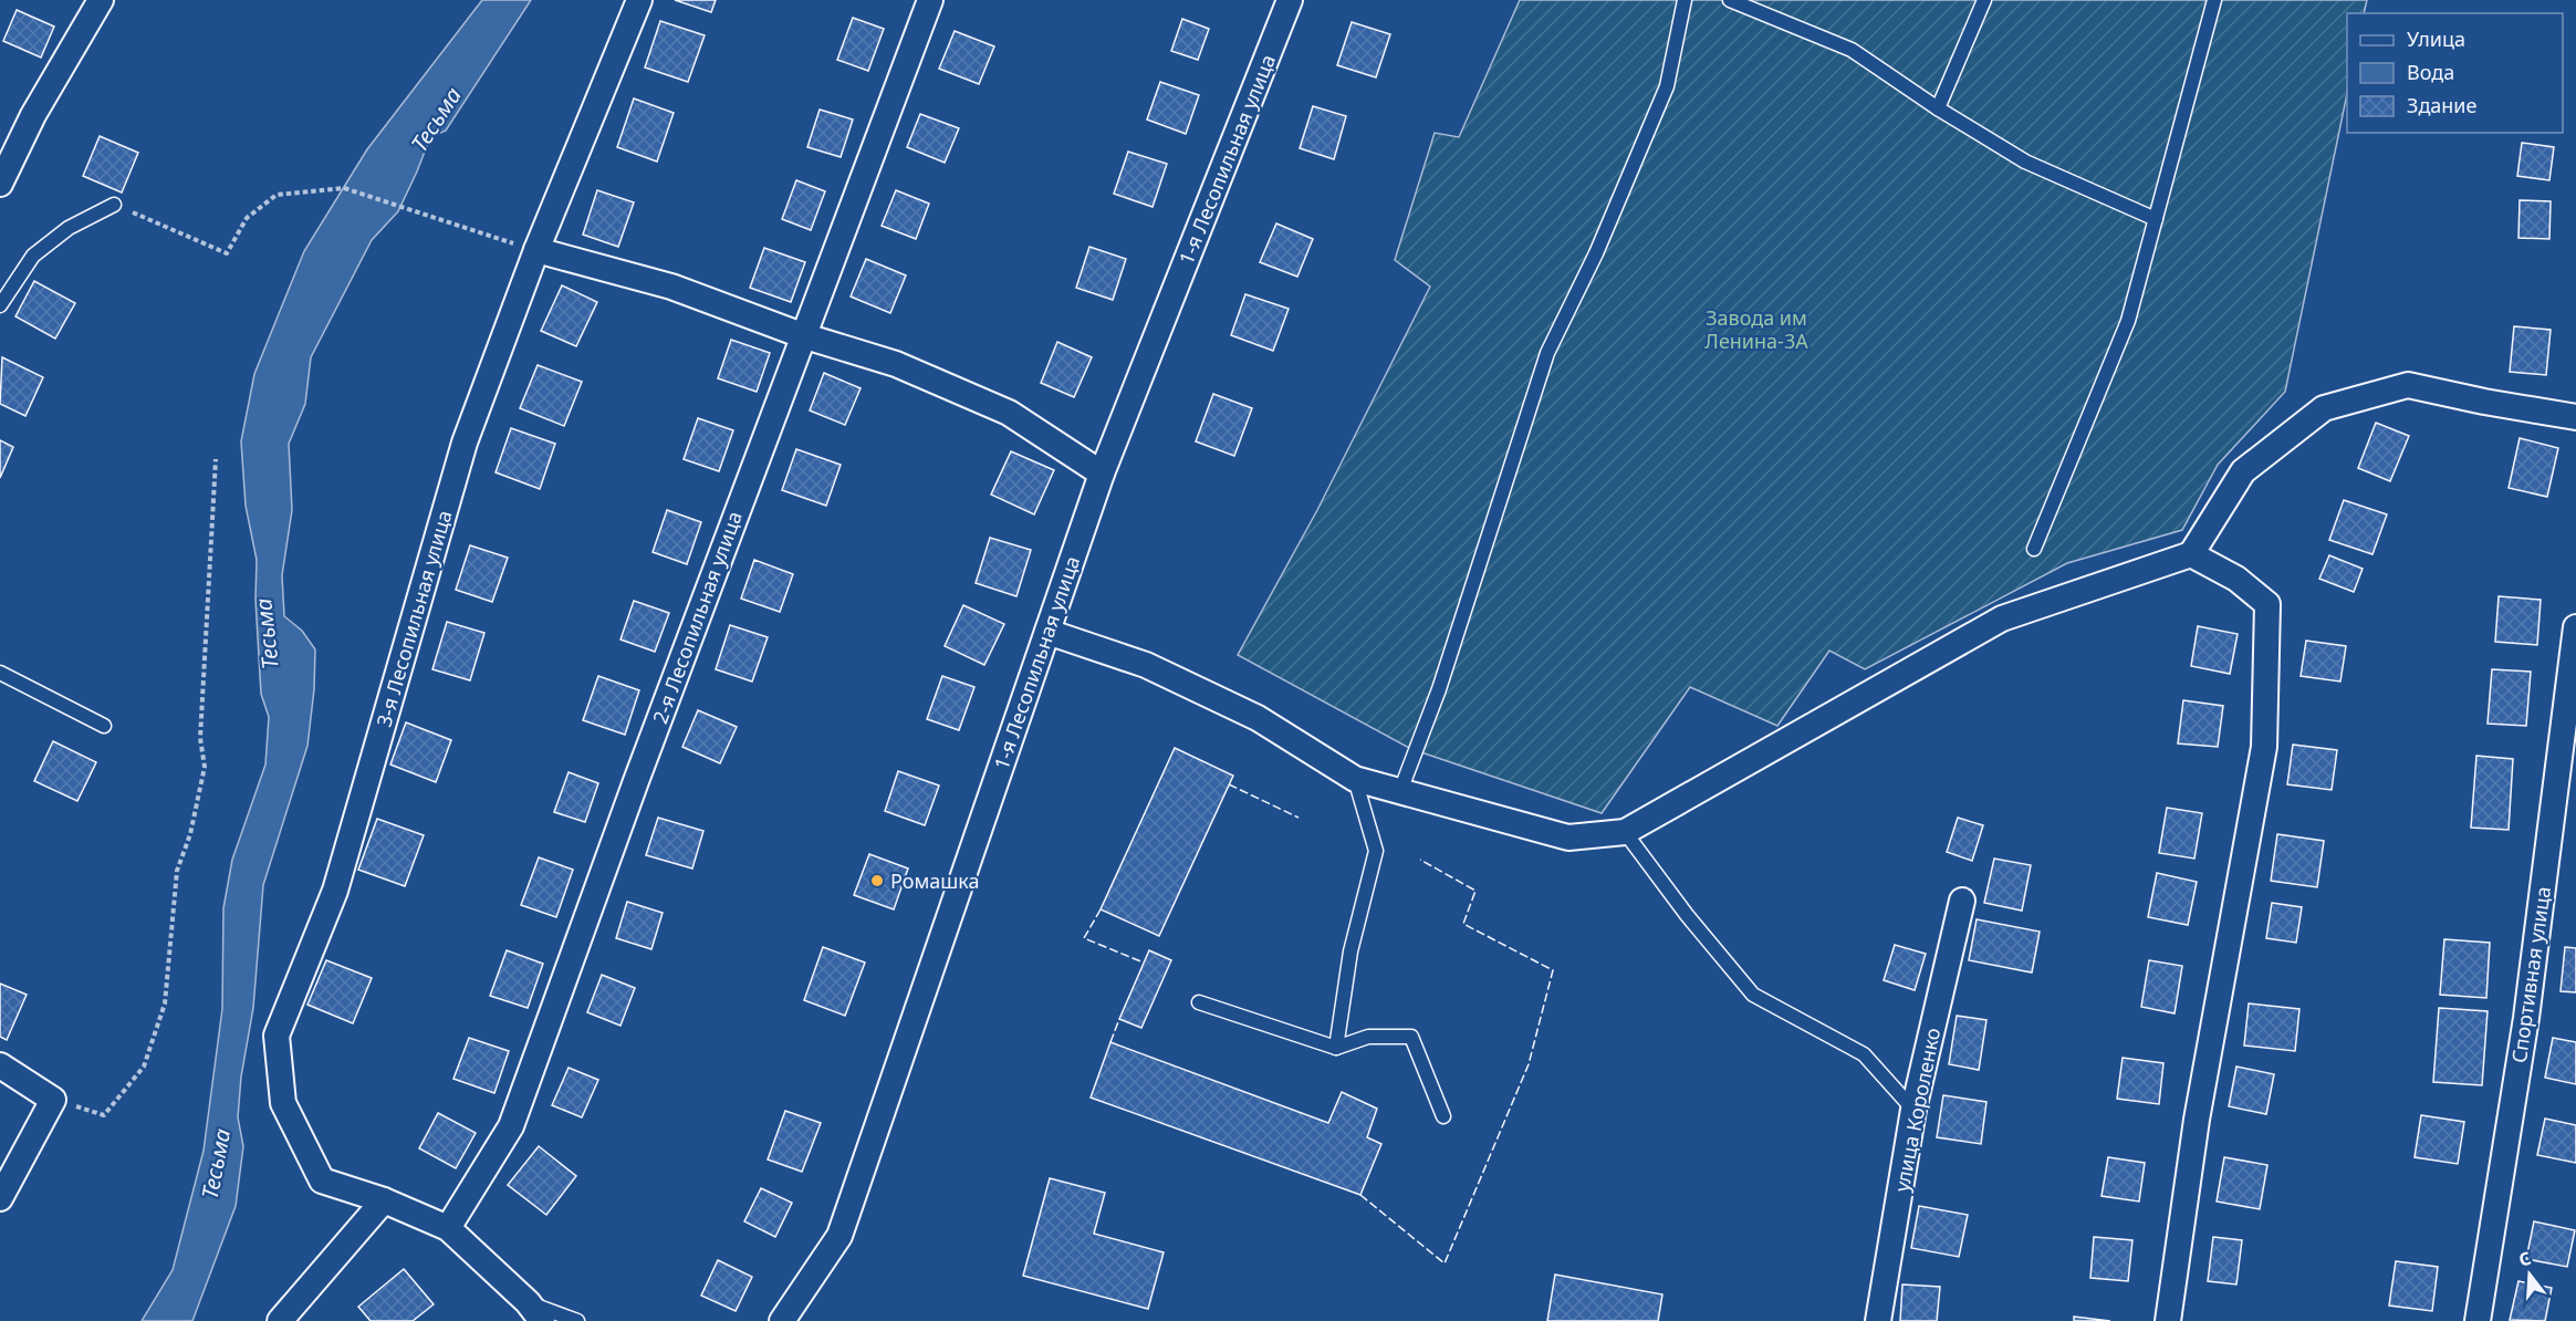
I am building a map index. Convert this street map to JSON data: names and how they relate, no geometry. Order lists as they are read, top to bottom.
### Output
{
  "streets": {
    "street": [
      "1-я Лесопильная улица",
      "2-я Лесопильная улица",
      "3-я Лесопильная улица",
      "Спортивная улица",
      "улица Короленко"
    ]
  },
  "crossings": [
    ["2-я Лесопильная улица", "3-я Лесопильная улица"]
  ],
  "water": ["Тесьма"],
  "parks": ["Завода им Ленина-3А"],
  "places": ["Ромашка"],
  "legend": ["Улица", "Вода", "Здание"],
  "north": "top"
}
